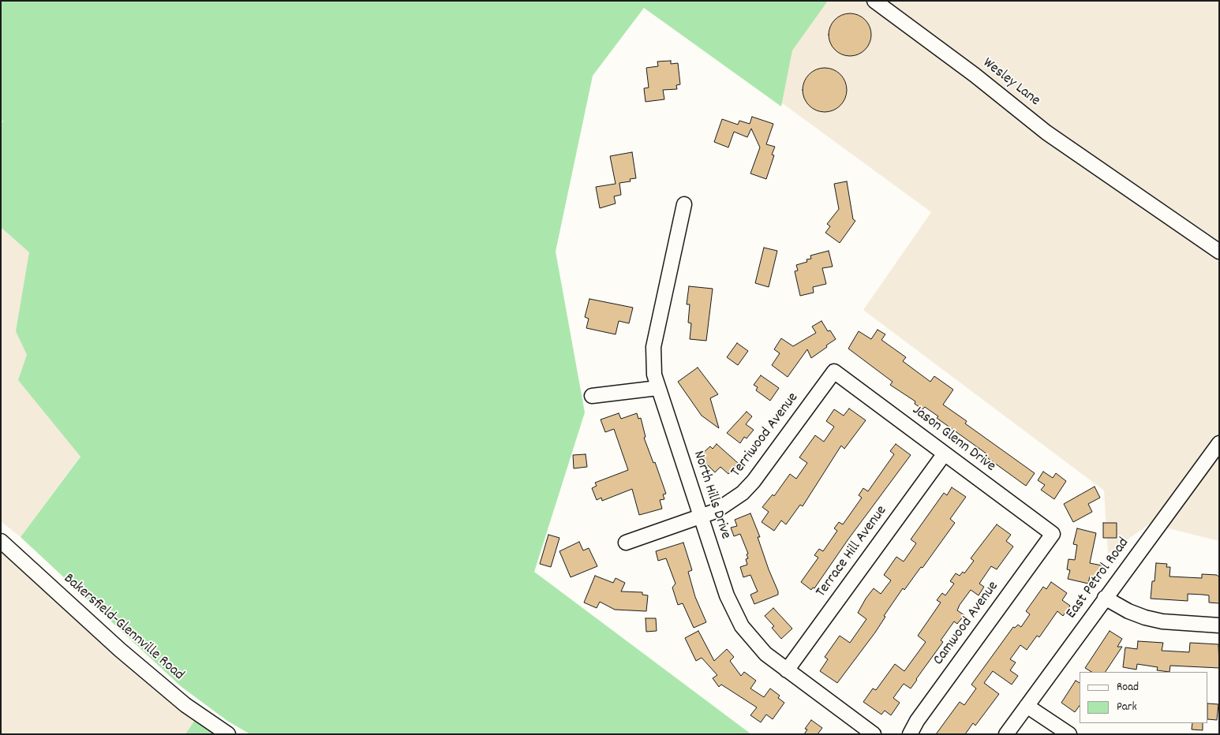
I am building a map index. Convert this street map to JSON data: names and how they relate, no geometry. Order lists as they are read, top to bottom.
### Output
{
  "streets": {
    "street": [
      "Wesley Lane",
      "Terriwood Avenue",
      "Jason Glenn Drive",
      "North Hills Drive",
      "Terrace Hill Avenue",
      "East Petrol Road",
      "Camwood Avenue",
      "Bakersfield-Glennville Road"
    ]
  },
  "crossings": [
    ["Terriwood Avenue", "Jason Glenn Drive"],
    ["Terriwood Avenue", "North Hills Drive"],
    ["Jason Glenn Drive", "Terrace Hill Avenue"],
    ["Jason Glenn Drive", "Camwood Avenue"],
    ["North Hills Drive", "Terrace Hill Avenue"]
  ],
  "legend": ["Road", "Park"]
}
